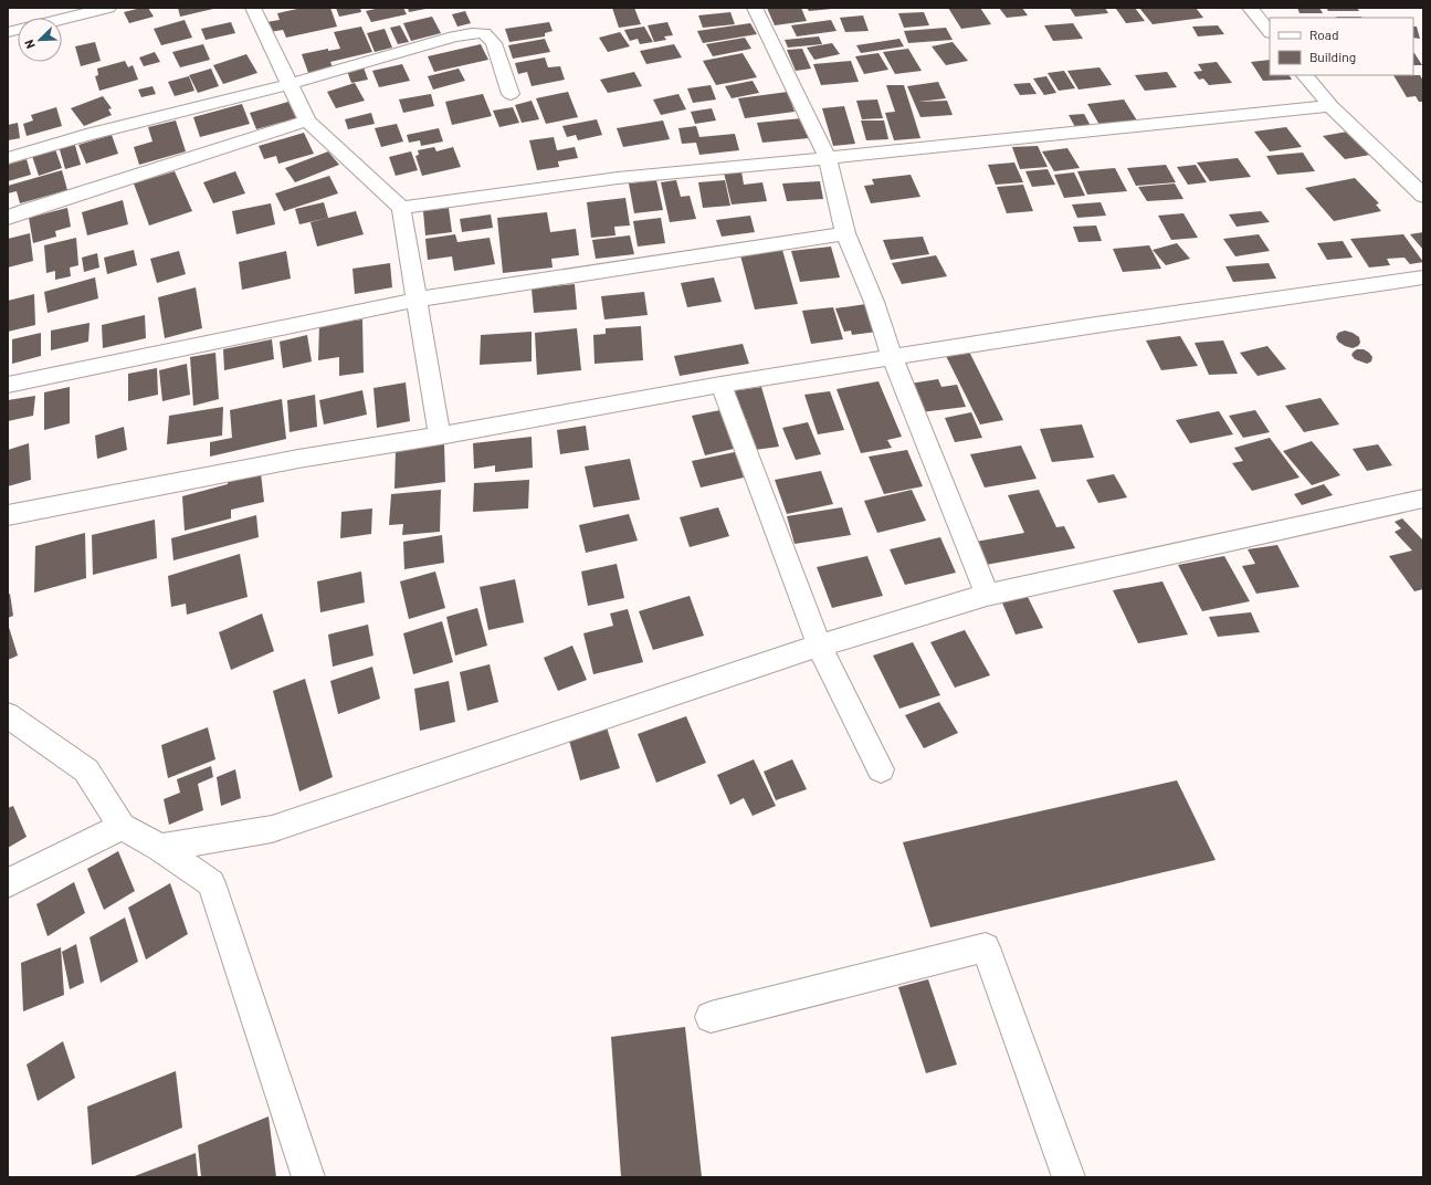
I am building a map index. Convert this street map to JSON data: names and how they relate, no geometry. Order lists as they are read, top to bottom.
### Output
{
  "legend": ["Road", "Building"],
  "north": "bottom left"
}
